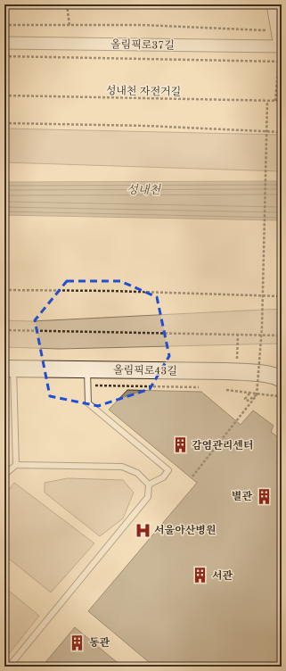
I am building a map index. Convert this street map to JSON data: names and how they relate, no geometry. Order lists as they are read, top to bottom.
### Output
{
  "streets": {
    "street": ["올림픽로37길", "올림픽로43길"],
    "path": ["성내천 자전거길"]
  },
  "water": ["성내천"],
  "places": {
    "building": [
      "감염관리센터",
      "별관",
      "서관",
      "동관"
    ],
    "hospital": ["서울아산병원"]
  }
}
